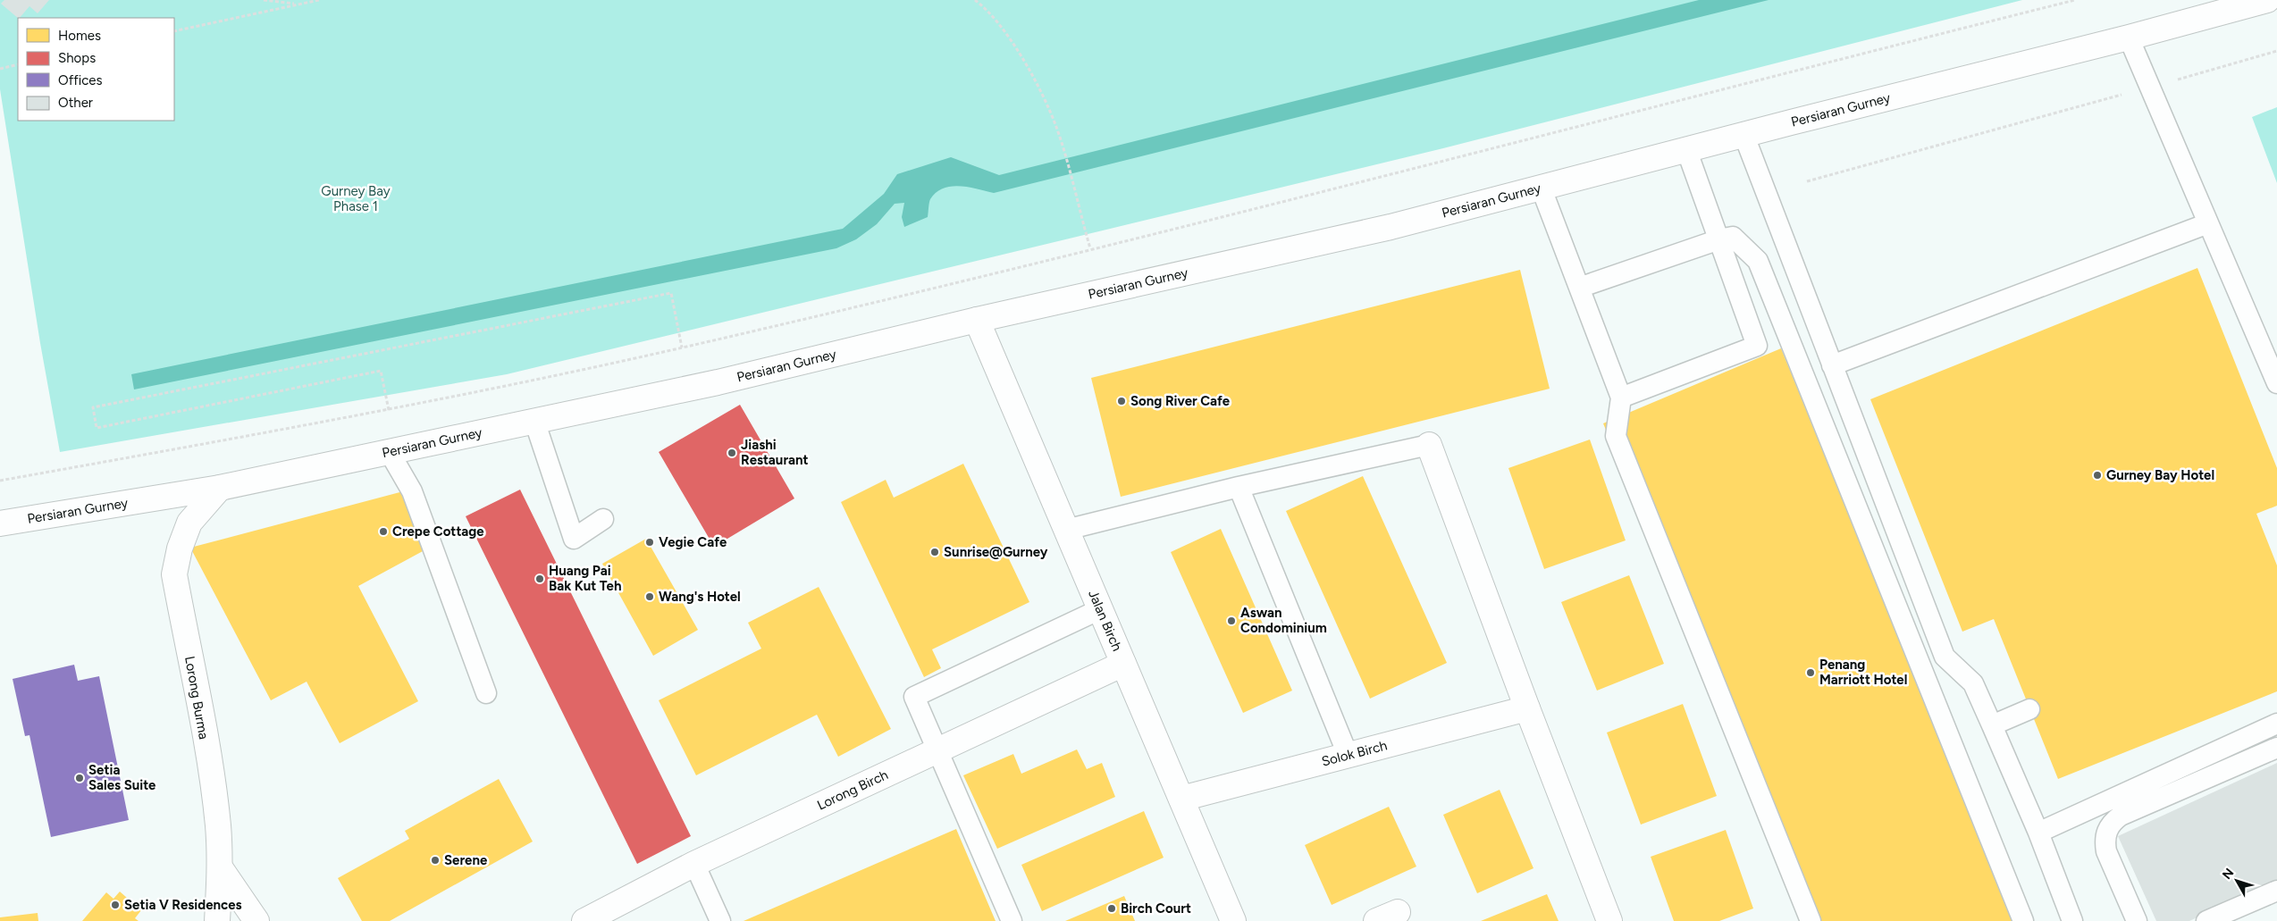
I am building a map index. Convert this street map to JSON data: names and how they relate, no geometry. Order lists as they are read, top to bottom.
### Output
{
  "streets": {
    "street": [
      "Persiaran Gurney",
      "Jalan Birch",
      "Lorong Burma",
      "Solok Birch",
      "Lorong Birch"
    ]
  },
  "crossings": [
    ["Persiaran Gurney", "Jalan Birch"],
    ["Persiaran Gurney", "Lorong Burma"],
    ["Jalan Birch", "Solok Birch"],
    ["Jalan Birch", "Lorong Birch"]
  ],
  "parks": ["Gurney Bay Phase 1"],
  "places": [
    "Song River Cafe",
    "Jiashi Restaurant",
    "Gurney Bay Hotel",
    "Crepe Cottage",
    "Vegie Cafe",
    "Sunrise@Gurney",
    "Huang Pai Bak Kut Teh",
    "Wang's Hotel",
    "Aswan Condominium",
    "Penang Marriott Hotel",
    "Setia Sales Suite",
    "Serene",
    "Setia V Residences",
    "Birch Court"
  ],
  "legend": [
    "Homes",
    "Shops",
    "Offices",
    "Other"
  ],
  "north": "top left"
}
